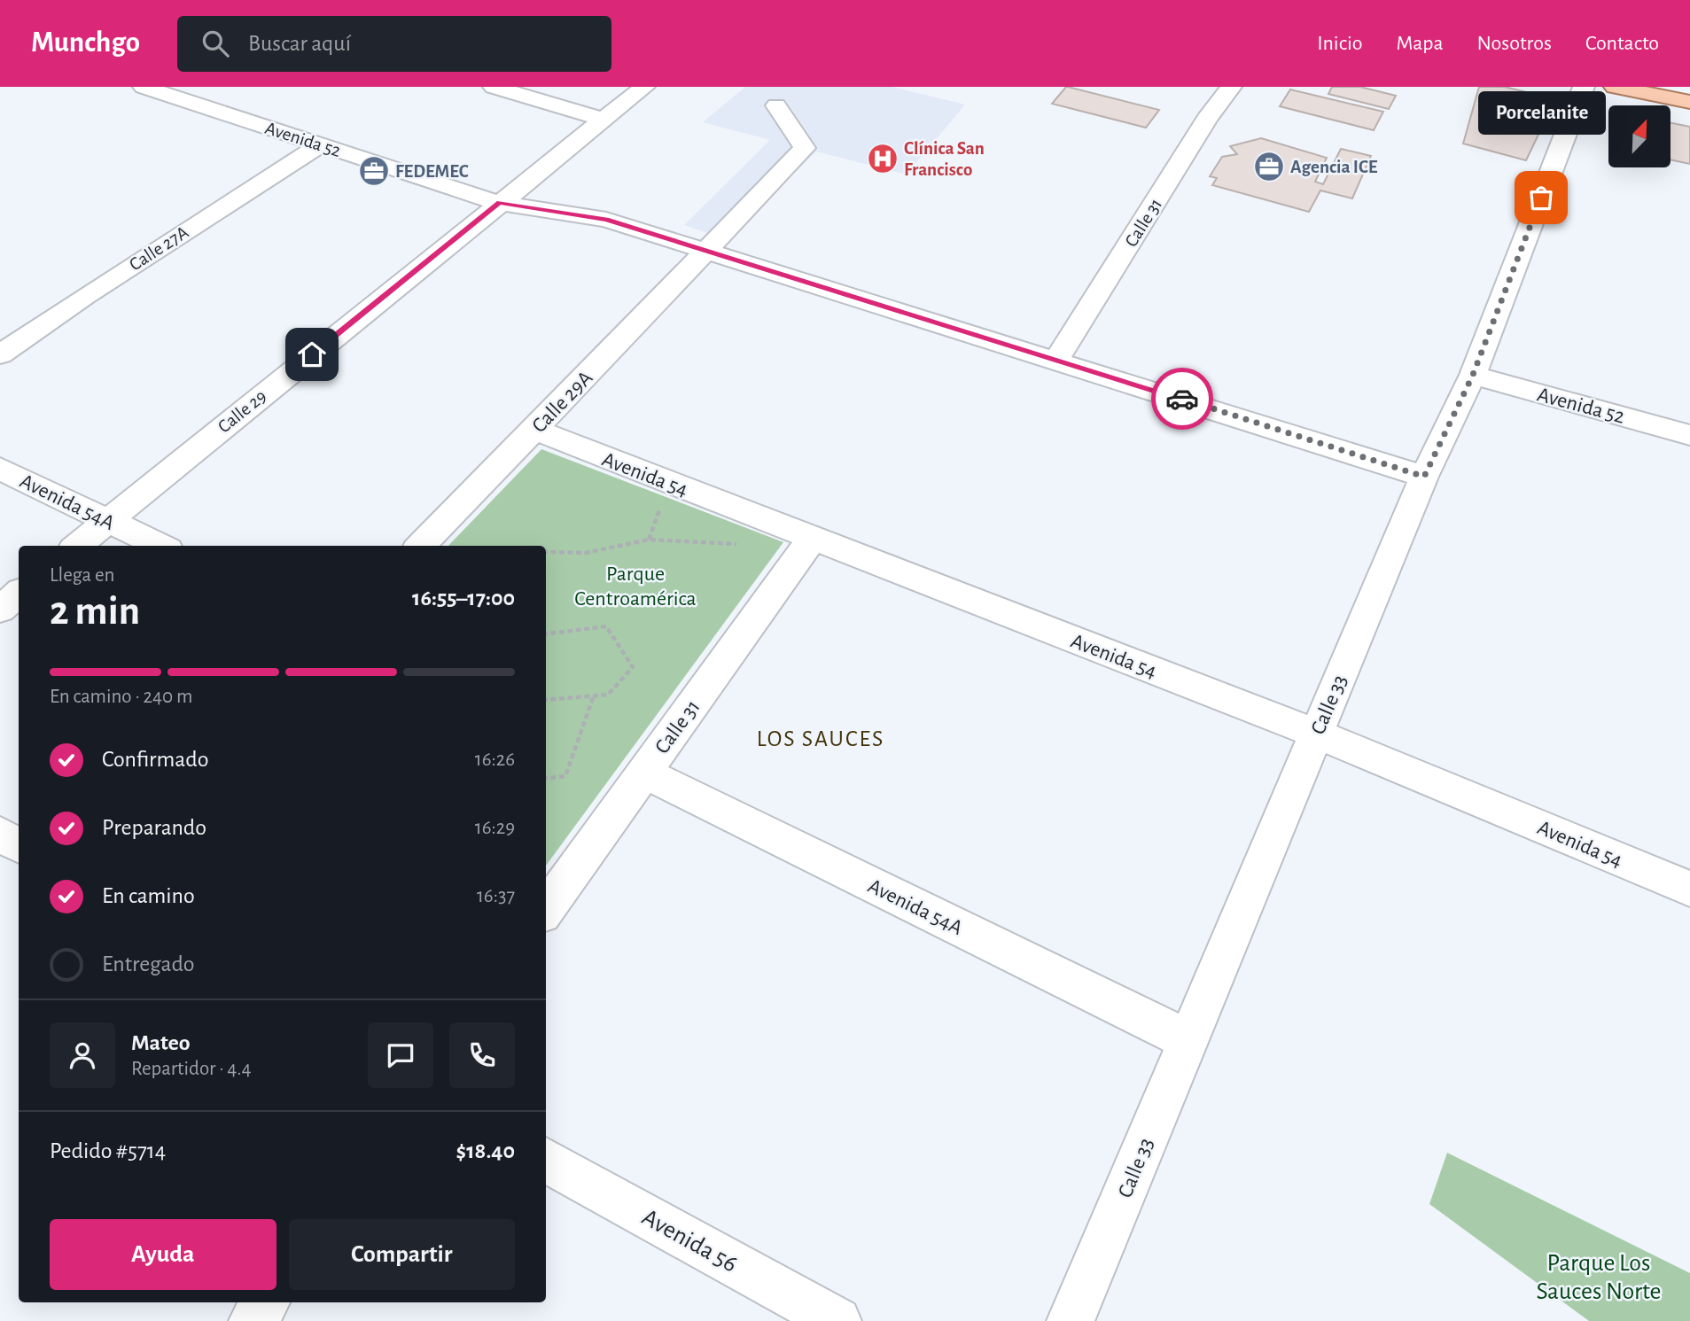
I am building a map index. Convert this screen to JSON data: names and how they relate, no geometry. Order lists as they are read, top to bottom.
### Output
{
  "streets": {
    "street": [
      "Avenida 52",
      "Calle 31",
      "Calle 27A",
      "Calle 29A",
      "Calle 29",
      "Avenida 54",
      "Avenida 54A",
      "Calle 33",
      "Avenida 56"
    ]
  },
  "crossings": [
    ["Avenida 52", "Calle 31"],
    ["Avenida 52", "Calle 27A"],
    ["Avenida 52", "Calle 29A"],
    ["Avenida 52", "Calle 29"],
    ["Avenida 52", "Calle 33"],
    ["Calle 31", "Avenida 54"],
    ["Calle 31", "Avenida 54A"],
    ["Calle 29A", "Avenida 54"],
    ["Calle 29", "Avenida 54A"],
    ["Avenida 54", "Calle 33"],
    ["Avenida 54A", "Calle 33"]
  ],
  "districts": ["LOS SAUCES"],
  "parks": ["Parque Centroamérica", "Parque Los Sauces Norte"],
  "places": {
    "hospital": ["Clínica San Francisco"],
    "office": ["Agencia ICE", "FEDEMEC"],
    "other": ["Porcelanite"]
  },
  "north": "top right",
  "page": {
    "header": "Munchgo",
    "search": "Buscar aquí",
    "nav": [
      "Inicio",
      "Mapa",
      "Nosotros",
      "Contacto"
    ],
    "bubble": "Porcelanite",
    "heading": ["2 min", "Llega en", "16:55–17:00"],
    "panel": [
      "Mateo",
      "Repartidor · 4.4",
      "Pedido #5714",
      "$18.40"
    ],
    "bar": "En camino · 240 m",
    "list": [
      ["Confirmado", "16:26"],
      ["Preparando", "16:29"],
      ["En camino", "16:37"],
      "Entregado"
    ],
    "buttons": ["Ayuda", "Compartir"]
  }
}
